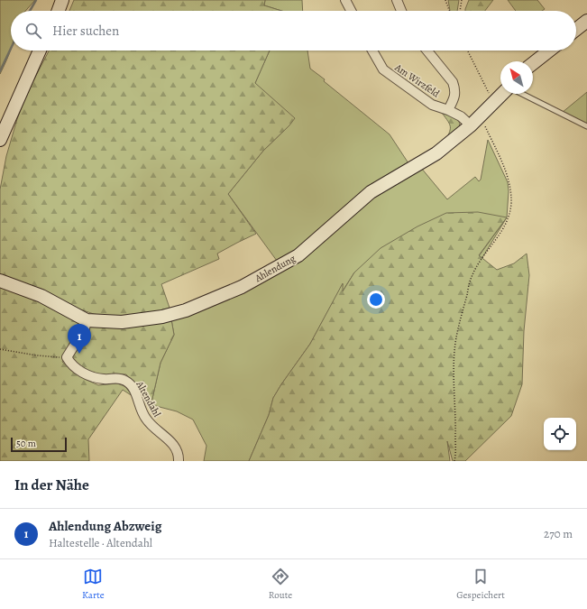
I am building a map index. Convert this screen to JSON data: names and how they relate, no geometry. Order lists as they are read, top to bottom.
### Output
{
  "streets": {
    "street": ["Am Wirzfeld", "Ahlendung", "Altendahl"]
  },
  "crossings": [
    ["Am Wirzfeld", "Ahlendung"]
  ],
  "scale_bar": "50 m",
  "north": "top left",
  "page": {
    "search": "Hier suchen",
    "pins": "1",
    "scale": "50 m",
    "heading": "In der Nähe",
    "list": [
      {
        "mark": "1",
        "name": "Ahlendung Abzweig",
        "note": "Haltestelle · Altendahl",
        "value": "270 m"
      }
    ],
    "nav": ["Karte", "Route", "Gespeichert"]
  }
}
